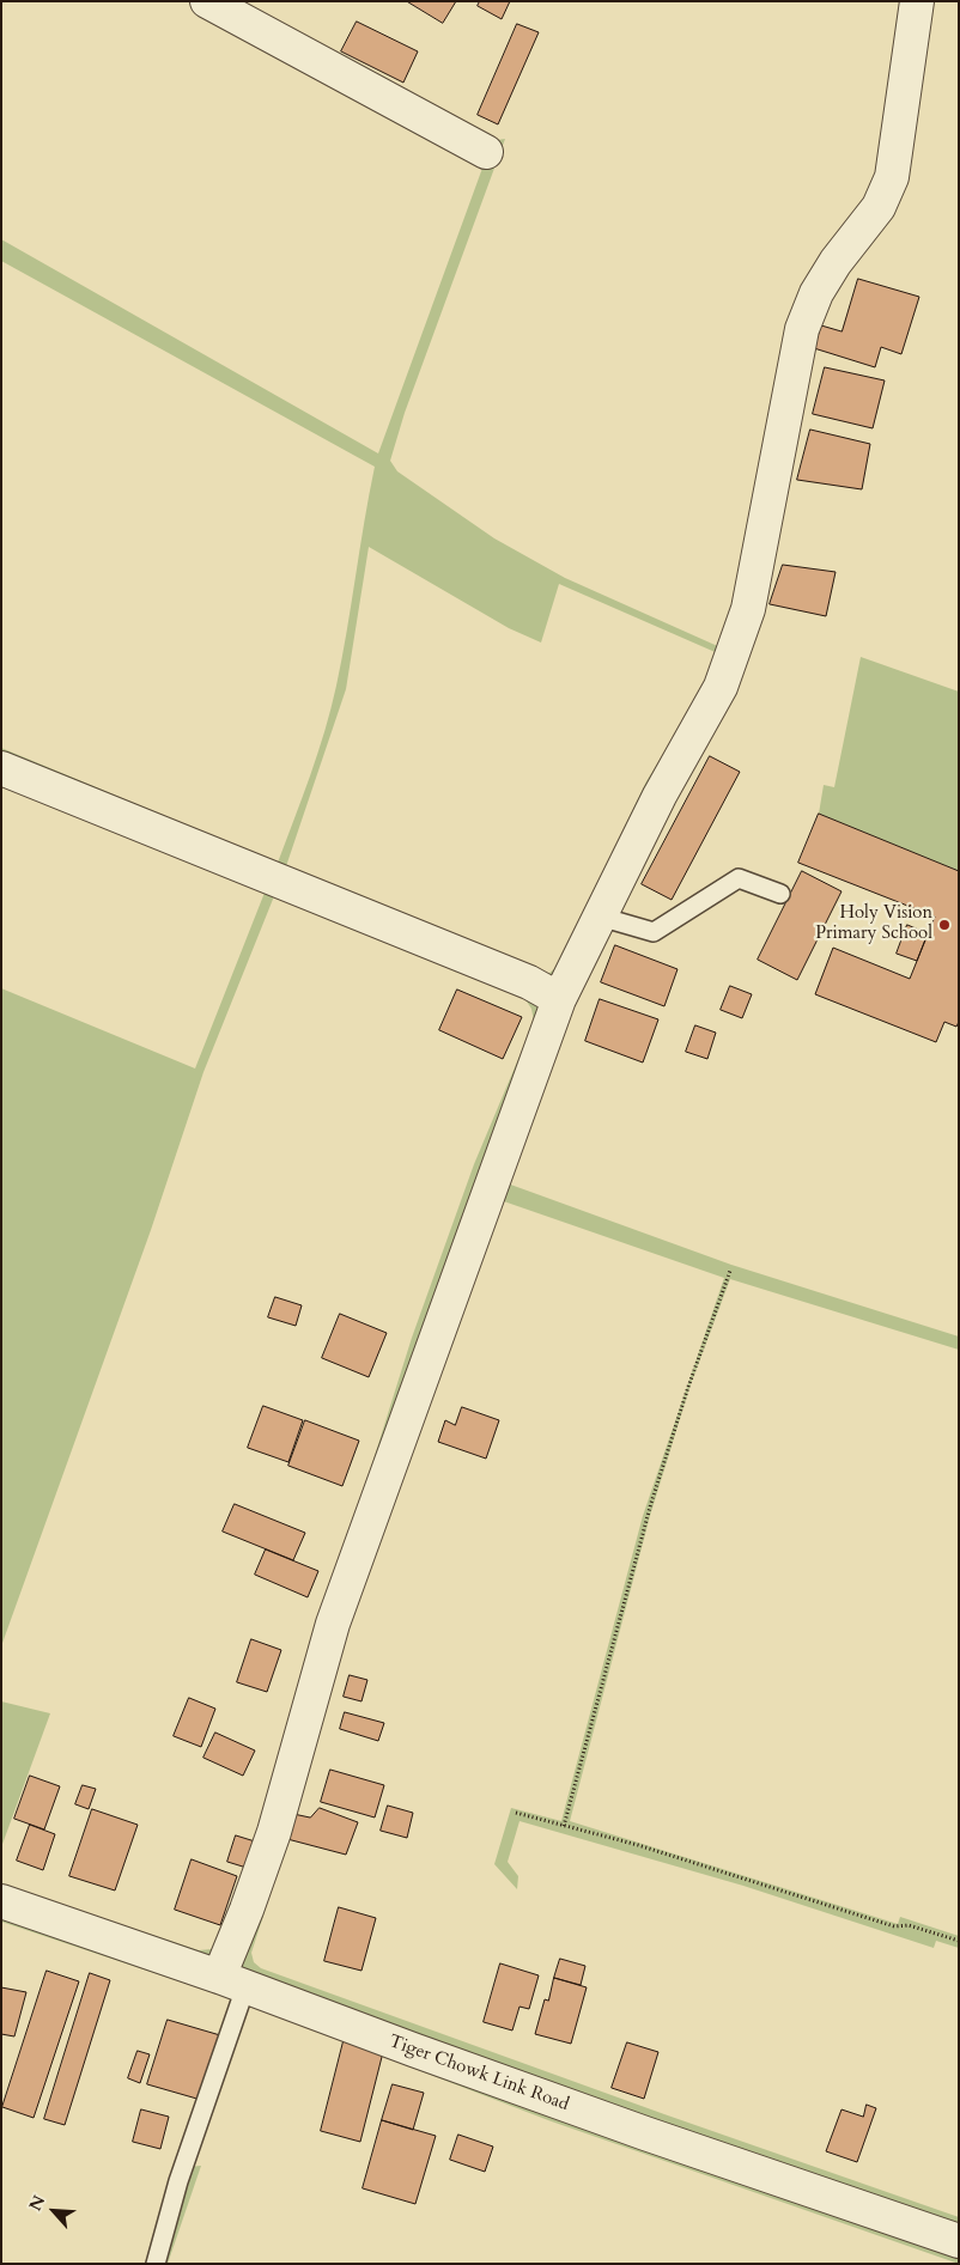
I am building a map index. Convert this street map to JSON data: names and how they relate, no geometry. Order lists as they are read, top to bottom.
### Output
{
  "streets": {
    "street": ["Tiger Chowk Link Road"]
  },
  "places": ["Holy Vision Primary School"],
  "north": "top left"
}
